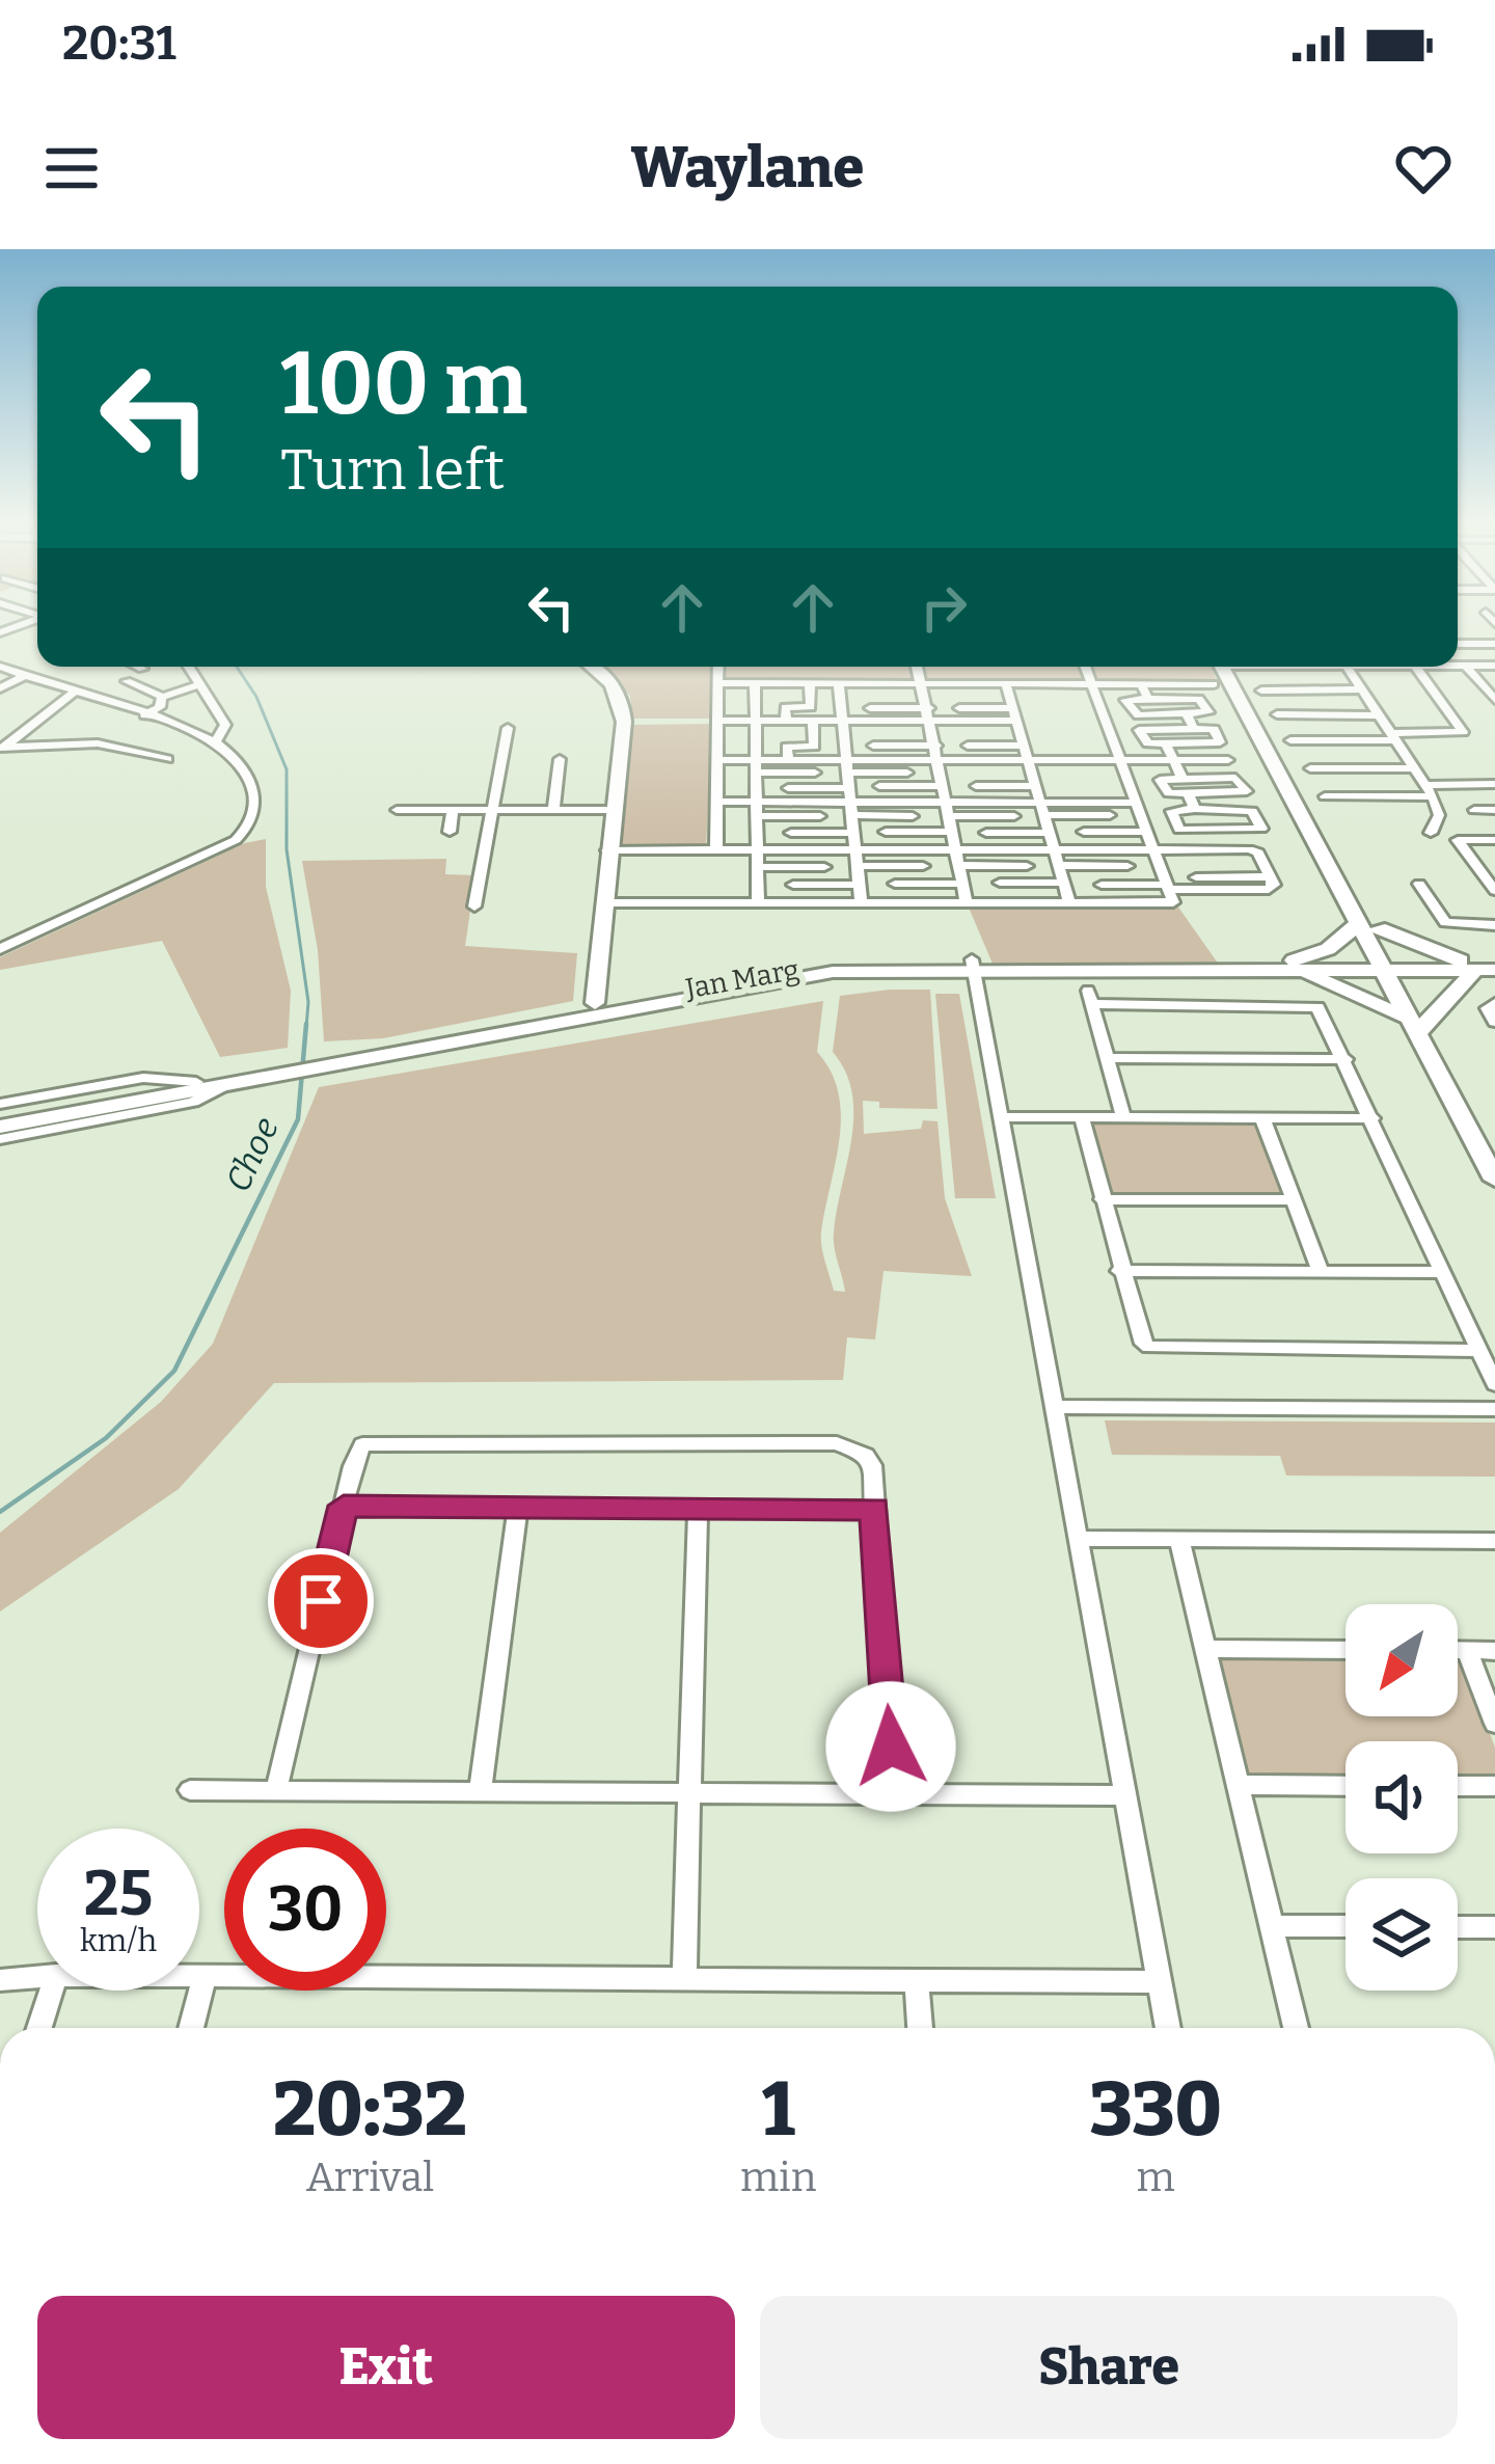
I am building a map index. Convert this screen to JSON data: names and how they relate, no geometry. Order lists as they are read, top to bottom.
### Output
{
  "streets": {
    "main road": ["Jan Marg"]
  },
  "water": ["Choe"],
  "north": "bottom left",
  "page": {
    "status": "20:31",
    "header": "Waylane",
    "turn": ["100 m", "Turn left"],
    "speed": "25 km/h",
    "limit": "30",
    "eta": [
      "20:32",
      "Arrival",
      "1",
      "min",
      "330",
      "m"
    ],
    "buttons": ["Exit", "Share"]
  }
}
